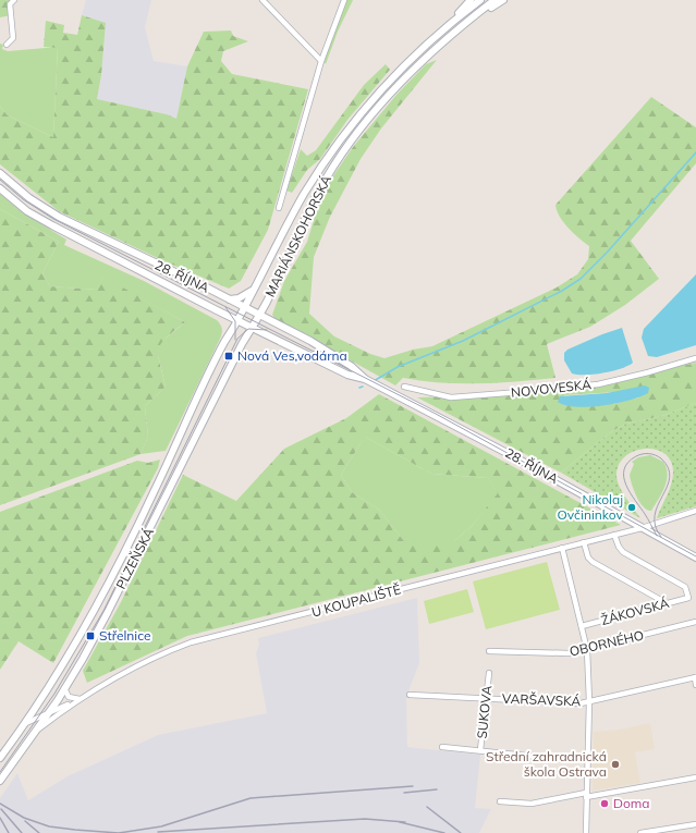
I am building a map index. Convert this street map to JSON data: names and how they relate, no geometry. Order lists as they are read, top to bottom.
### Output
{
  "streets": {
    "main road": ["MARIÁNSKOHORSKÁ", "28. ŘÍJNA", "PLZEŇSKÁ"],
    "street": [
      "NOVOVESKÁ",
      "U KOUPALIŠTĚ",
      "ŽÁKOVSKÁ",
      "OBORNÉHO",
      "VARŠAVSKÁ",
      "SUKOVA"
    ]
  },
  "crossings": [
    ["MARIÁNSKOHORSKÁ", "28. ŘÍJNA"],
    ["MARIÁNSKOHORSKÁ", "PLZEŇSKÁ"],
    ["28. ŘÍJNA", "PLZEŇSKÁ"],
    ["28. ŘÍJNA", "U KOUPALIŠTĚ"],
    ["PLZEŇSKÁ", "U KOUPALIŠTĚ"],
    ["U KOUPALIŠTĚ", "ŽÁKOVSKÁ"],
    ["VARŠAVSKÁ", "SUKOVA"]
  ],
  "places": {
    "transit": ["Nová Ves,vodárna", "Střelnice"],
    "other": ["Nikolaj Ovčininkov", "Střední zahradnická škola Ostrava", "Doma"]
  }
}
